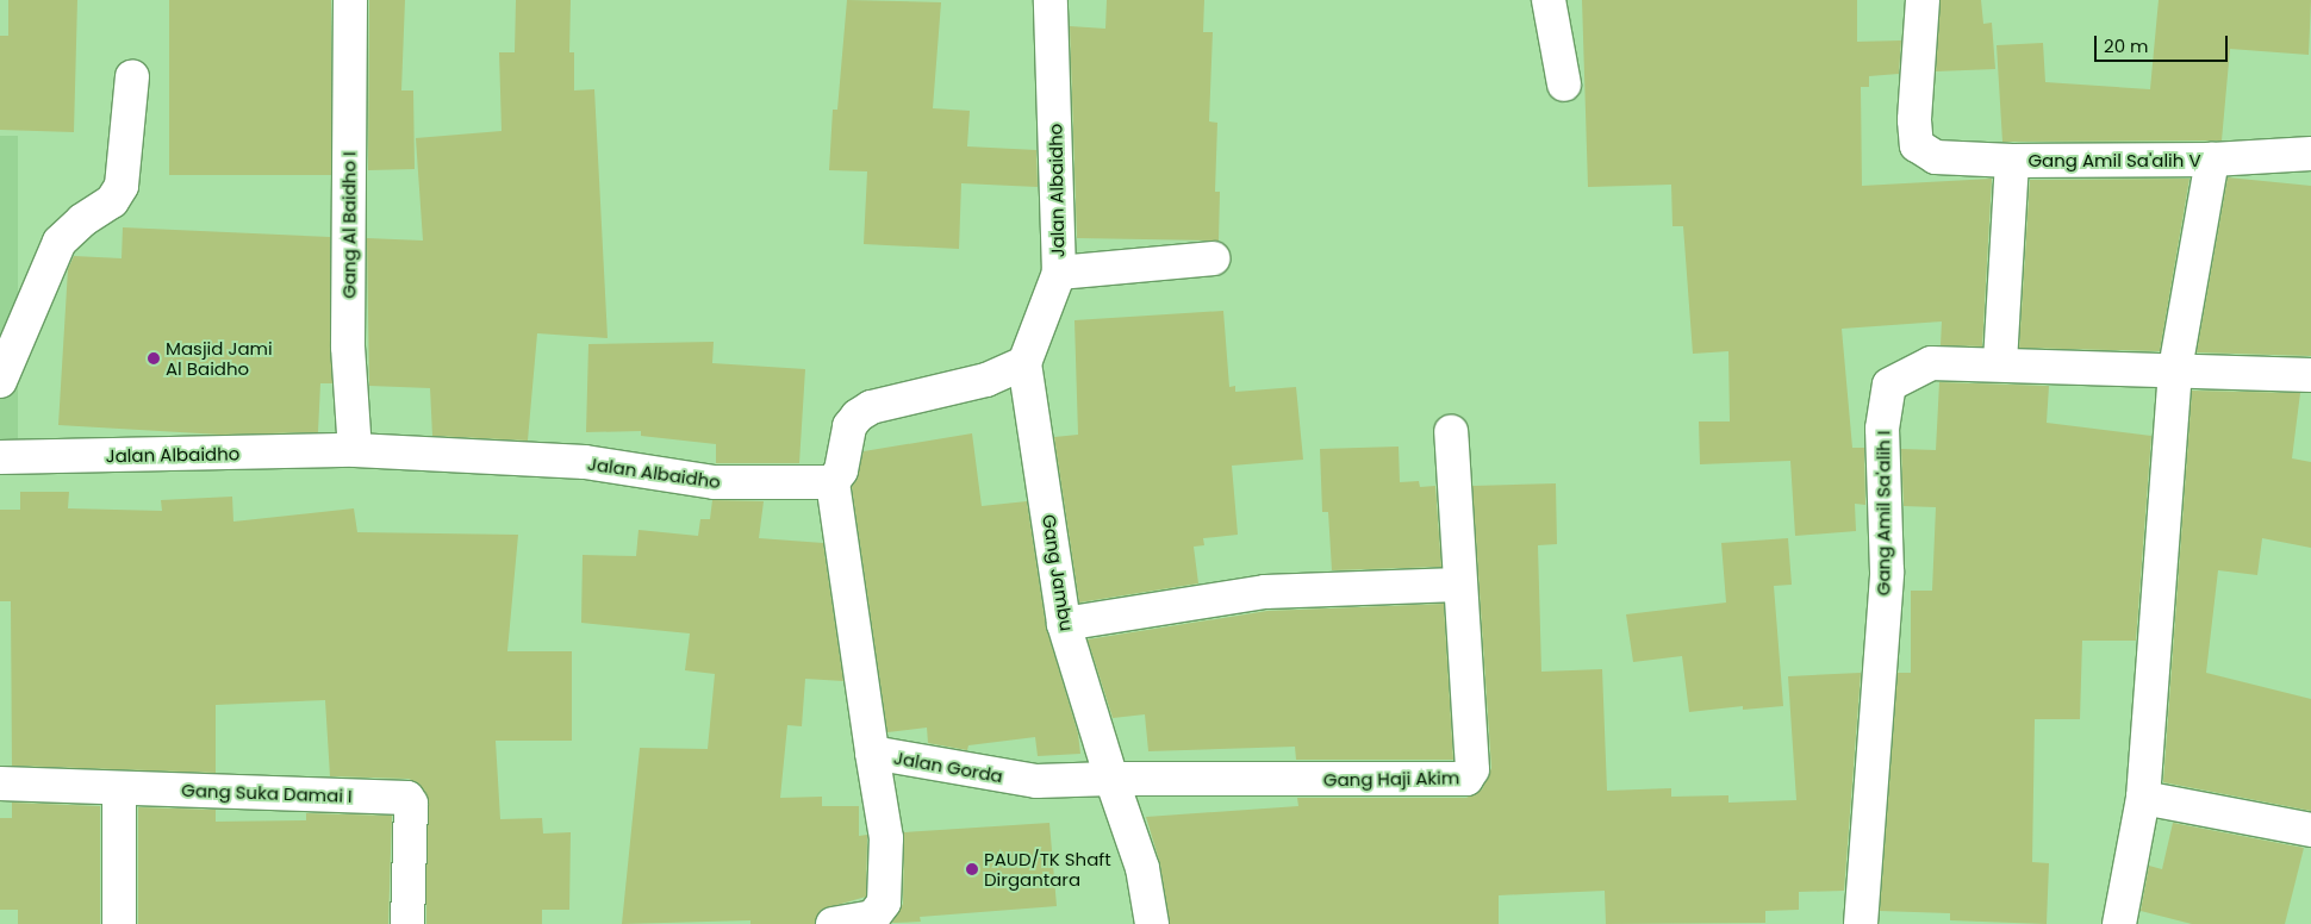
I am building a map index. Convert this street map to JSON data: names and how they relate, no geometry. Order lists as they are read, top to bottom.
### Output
{
  "streets": {
    "street": [
      "Gang Amil Sa'alih V",
      "Jalan Albaidho",
      "Gang Al Baidho I",
      "Gang Amil Sa'alih I",
      "Gang Jambu",
      "Jalan Gorda",
      "Gang Haji Akim",
      "Gang Suka Damai I"
    ]
  },
  "crossings": [
    ["Gang Amil Sa'alih V", "Gang Amil Sa'alih I"],
    ["Jalan Albaidho", "Gang Al Baidho I"],
    ["Jalan Albaidho", "Gang Jambu"],
    ["Jalan Albaidho", "Jalan Gorda"],
    ["Gang Jambu", "Jalan Gorda"],
    ["Gang Jambu", "Gang Haji Akim"],
    ["Jalan Gorda", "Gang Haji Akim"]
  ],
  "places": ["Masjid Jami Al Baidho", "PAUD/TK Shaft Dirgantara"],
  "scale_bar": "20 m"
}
